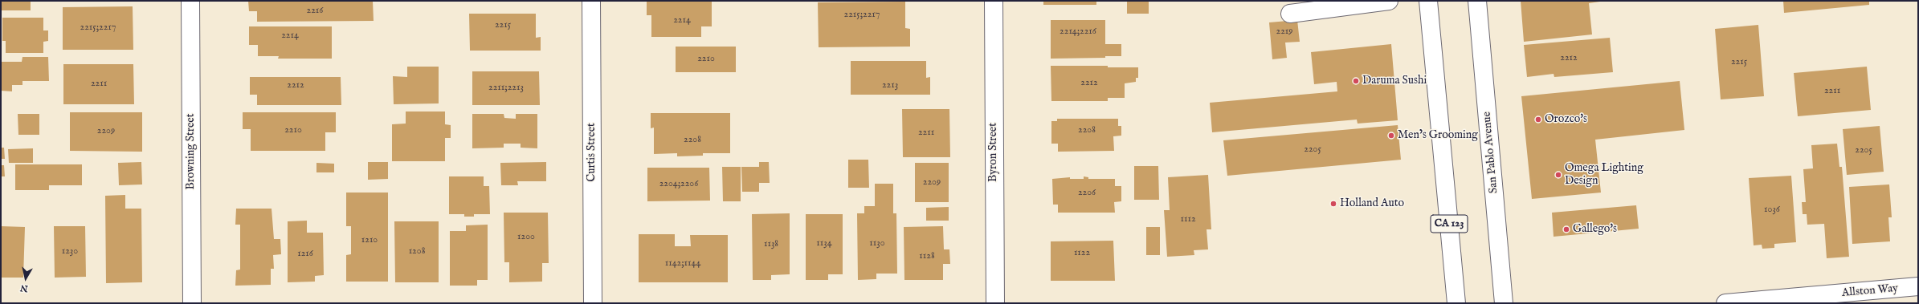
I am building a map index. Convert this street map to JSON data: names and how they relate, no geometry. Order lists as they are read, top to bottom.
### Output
{
  "streets": {
    "street": [
      "Browning Street",
      "Curtis Street",
      "Byron Street",
      "San Pablo Avenue",
      "CA 123",
      "Allston Way"
    ]
  },
  "places": [
    "Daruma Sushi",
    "Orozco's",
    "Men’s Grooming",
    "Omega Lighting Design",
    "Holland Auto",
    "Gallego's"
  ],
  "house_numbers": [
    "2216",
    "2215;2217",
    "2214",
    "2215",
    "2215;2217",
    "2214;2216",
    "2219",
    "2214",
    "2212",
    "2210",
    "2215",
    "2212",
    "2211",
    "2212",
    "2213",
    "2211;2213",
    "2211",
    "2210",
    "2208",
    "2209",
    "2211",
    "2208",
    "2205",
    "2205",
    "2209",
    "2204;2206",
    "2206",
    "1036",
    "1112",
    "1200",
    "1210",
    "1134",
    "1130",
    "1138",
    "1230",
    "1208",
    "1122",
    "1216",
    "1128",
    "1142;1144"
  ],
  "north": "bottom"
}
